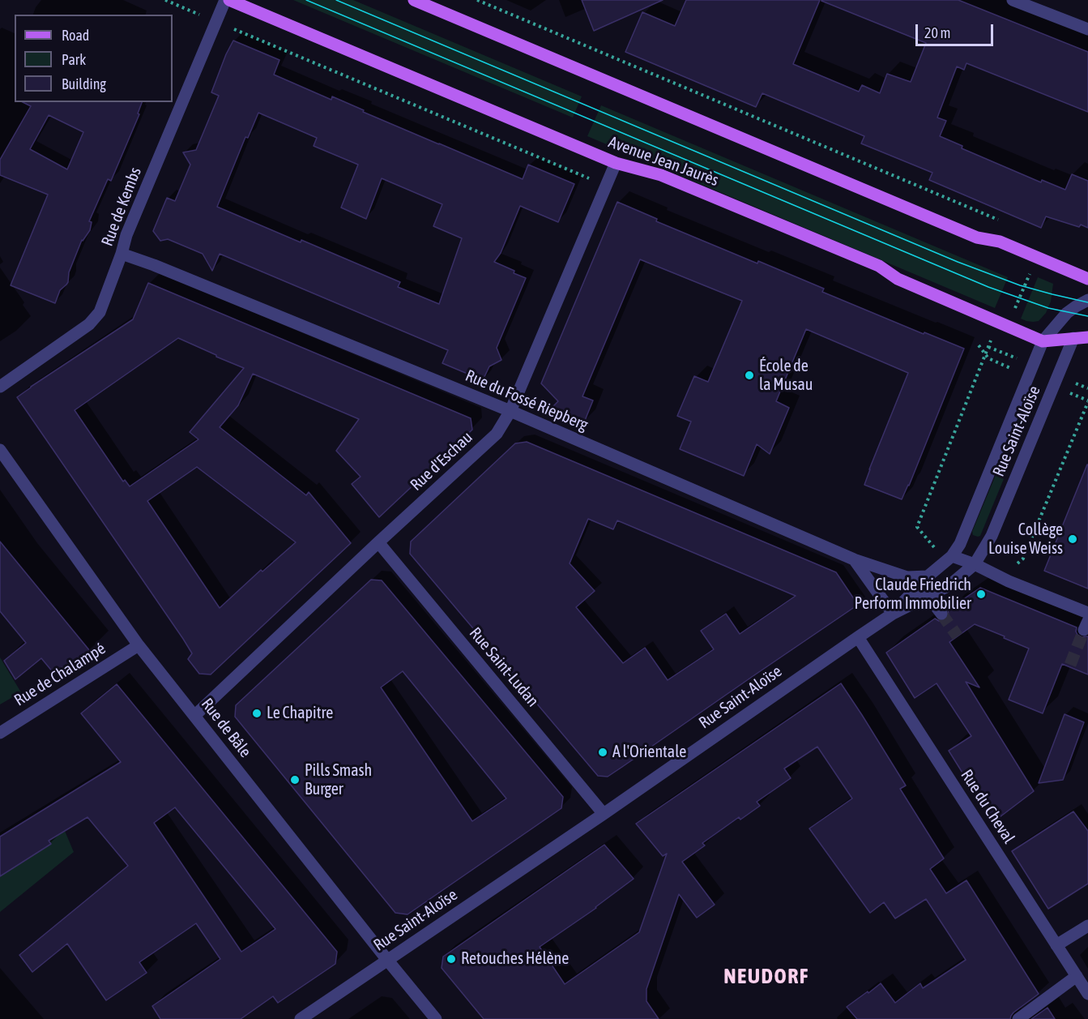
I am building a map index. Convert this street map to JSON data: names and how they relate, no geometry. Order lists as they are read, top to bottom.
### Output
{
  "streets": {
    "main road": ["Avenue Jean Jaurès"],
    "street": [
      "Rue de Kembs",
      "Rue du Fossé Riepberg",
      "Rue Saint-Aloïse",
      "Rue d'Eschau",
      "Rue Saint-Ludan",
      "Rue de Chalampé",
      "Rue de Bâle",
      "Rue du Cheval"
    ]
  },
  "crossings": [
    ["Avenue Jean Jaurès", "Rue de Kembs"],
    ["Avenue Jean Jaurès", "Rue Saint-Aloïse"],
    ["Avenue Jean Jaurès", "Rue d'Eschau"],
    ["Rue de Kembs", "Rue du Fossé Riepberg"],
    ["Rue du Fossé Riepberg", "Rue Saint-Aloïse"],
    ["Rue du Fossé Riepberg", "Rue d'Eschau"],
    ["Rue Saint-Aloïse", "Rue Saint-Ludan"],
    ["Rue Saint-Aloïse", "Rue de Bâle"],
    ["Rue Saint-Aloïse", "Rue du Cheval"],
    ["Rue d'Eschau", "Rue Saint-Ludan"],
    ["Rue d'Eschau", "Rue de Bâle"],
    ["Rue de Chalampé", "Rue de Bâle"]
  ],
  "districts": ["NEUDORF"],
  "places": [
    "École de la Musau",
    "Collège Louise Weiss",
    "Claude Friedrich Perform Immobilier",
    "Le Chapitre",
    "A l'Orientale",
    "Pills Smash Burger",
    "Retouches Hélène"
  ],
  "legend": ["Road", "Park", "Building"],
  "scale_bar": "20 m"
}
